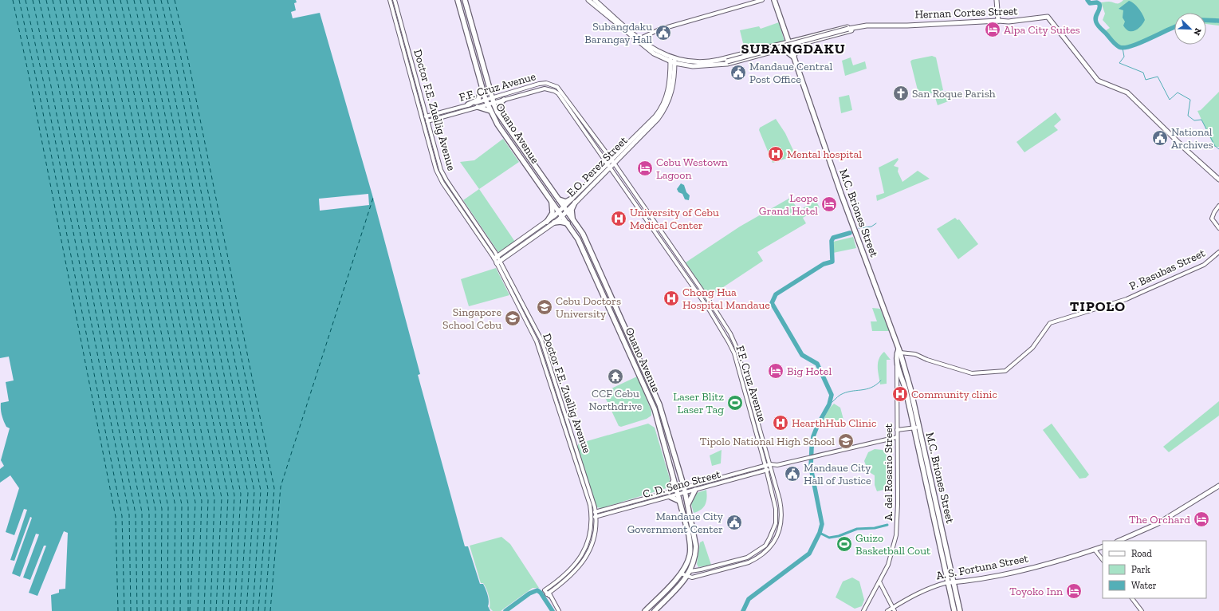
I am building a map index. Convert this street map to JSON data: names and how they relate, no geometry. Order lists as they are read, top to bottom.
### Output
{
  "streets": {
    "main road": [
      "Hernan Cortes Street",
      "Ouano Avenue",
      "E.O. Perez Street",
      "M.C. Briones Street",
      "A. S. Fortuna Street"
    ],
    "street": [
      "F.F. Cruz Avenue",
      "Doctor F.E. Zuellig Avenue",
      "P. Basubas Street",
      "A. del Rosario Street",
      "C. D. Seno Street"
    ]
  },
  "crossings": [
    ["Hernan Cortes Street", "E.O. Perez Street"],
    ["Hernan Cortes Street", "M.C. Briones Street"],
    ["F.F. Cruz Avenue", "Doctor F.E. Zuellig Avenue"],
    ["F.F. Cruz Avenue", "Ouano Avenue"],
    ["F.F. Cruz Avenue", "E.O. Perez Street"],
    ["F.F. Cruz Avenue", "C. D. Seno Street"],
    ["Doctor F.E. Zuellig Avenue", "E.O. Perez Street"],
    ["Doctor F.E. Zuellig Avenue", "C. D. Seno Street"],
    ["Ouano Avenue", "E.O. Perez Street"],
    ["Ouano Avenue", "C. D. Seno Street"],
    ["M.C. Briones Street", "P. Basubas Street"],
    ["M.C. Briones Street", "A. del Rosario Street"],
    ["M.C. Briones Street", "A. S. Fortuna Street"],
    ["A. del Rosario Street", "C. D. Seno Street"]
  ],
  "districts": ["SUBANGDAKU", "TIPOLO"],
  "places": {
    "hotel": [
      "Alpa City Suites",
      "Cebu Westown Lagoon",
      "Leope Grand Hotel",
      "Big Hotel",
      "The Orchard",
      "Toyoko Inn"
    ],
    "public building": [
      "Subangdaku Barangay Hall",
      "Mandaue Central Post Office",
      "National Archives",
      "Mandaue City Hall of Justice",
      "Mandaue City Government Center"
    ],
    "church": ["San Roque Parish"],
    "hospital": [
      "Mental hospital",
      "University of Cebu Medical Center",
      "Chong Hua Hospital Mandaue",
      "Community clinic",
      "HearthHub Clinic"
    ],
    "school or university": ["Cebu Doctors University", "Singapore School Cebu", "Tipolo National High School"],
    "temple": ["CCF Cebu Northdrive"],
    "sports": ["Laser Blitz Laser Tag", "Guizo Basketball Cout"]
  },
  "legend": ["Road", "Park", "Water"],
  "north": "bottom right"
}
